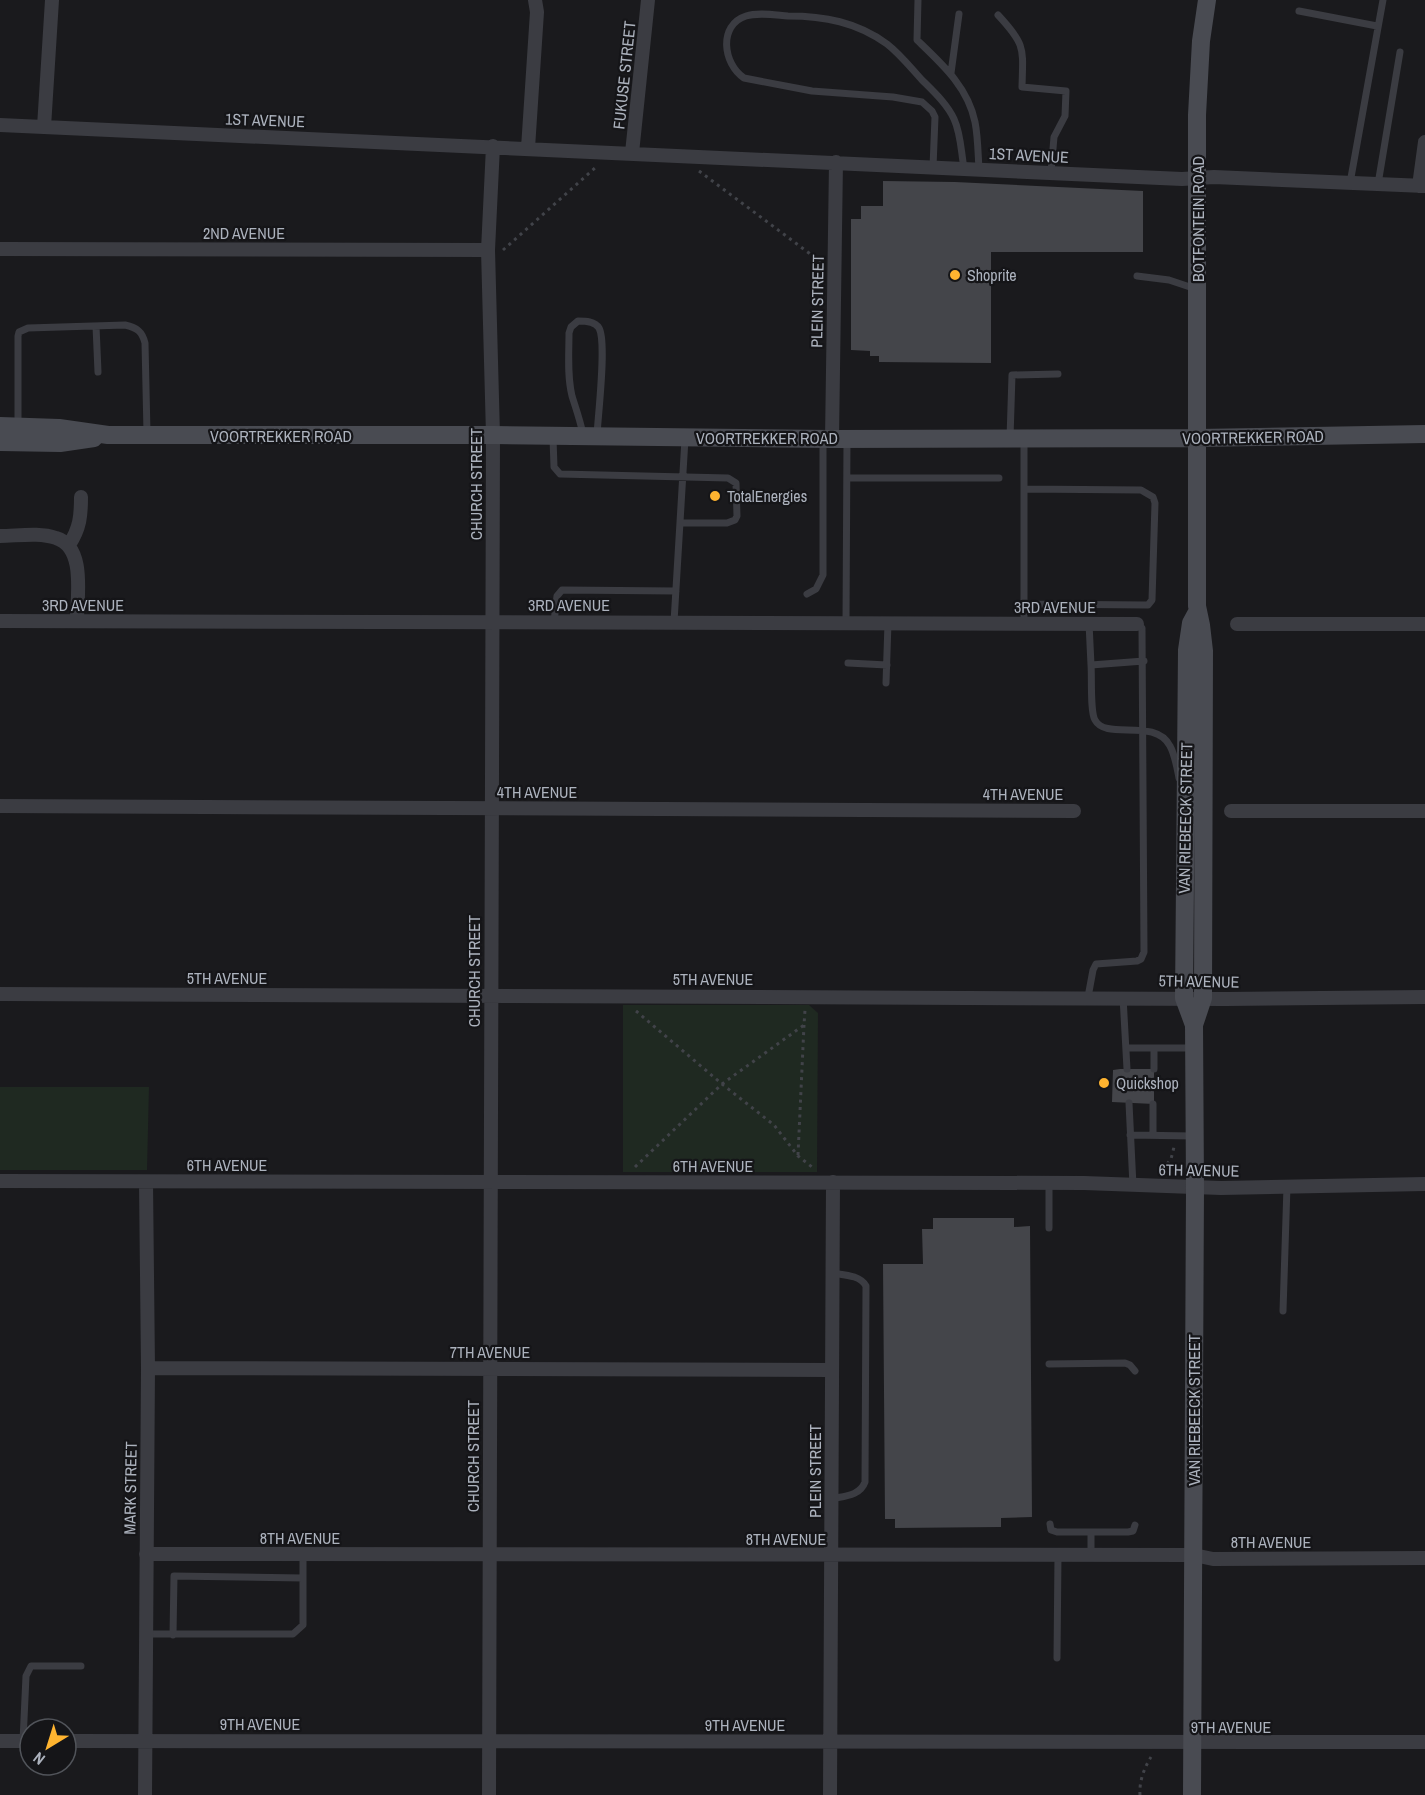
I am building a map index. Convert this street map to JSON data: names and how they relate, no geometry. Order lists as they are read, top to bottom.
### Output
{
  "streets": {
    "main road": ["BOTFONTEIN ROAD", "VOORTREKKER ROAD", "VAN RIEBEECK STREET"],
    "street": [
      "FUKUSE STREET",
      "1ST AVENUE",
      "2ND AVENUE",
      "PLEIN STREET",
      "CHURCH STREET",
      "3RD AVENUE",
      "4TH AVENUE",
      "5TH AVENUE",
      "6TH AVENUE",
      "7TH AVENUE",
      "MARK STREET",
      "8TH AVENUE",
      "9TH AVENUE"
    ]
  },
  "crossings": [
    ["FUKUSE STREET", "1ST AVENUE"],
    ["1ST AVENUE", "BOTFONTEIN ROAD"],
    ["1ST AVENUE", "PLEIN STREET"],
    ["1ST AVENUE", "CHURCH STREET"],
    ["BOTFONTEIN ROAD", "VOORTREKKER ROAD"],
    ["BOTFONTEIN ROAD", "VAN RIEBEECK STREET"],
    ["2ND AVENUE", "CHURCH STREET"],
    ["PLEIN STREET", "VOORTREKKER ROAD"],
    ["PLEIN STREET", "6TH AVENUE"],
    ["PLEIN STREET", "7TH AVENUE"],
    ["PLEIN STREET", "8TH AVENUE"],
    ["PLEIN STREET", "9TH AVENUE"],
    ["VOORTREKKER ROAD", "CHURCH STREET"],
    ["VOORTREKKER ROAD", "VAN RIEBEECK STREET"],
    ["CHURCH STREET", "3RD AVENUE"],
    ["CHURCH STREET", "4TH AVENUE"],
    ["CHURCH STREET", "5TH AVENUE"],
    ["CHURCH STREET", "6TH AVENUE"],
    ["CHURCH STREET", "7TH AVENUE"],
    ["CHURCH STREET", "8TH AVENUE"],
    ["CHURCH STREET", "9TH AVENUE"],
    ["VAN RIEBEECK STREET", "5TH AVENUE"],
    ["VAN RIEBEECK STREET", "6TH AVENUE"],
    ["VAN RIEBEECK STREET", "8TH AVENUE"],
    ["VAN RIEBEECK STREET", "9TH AVENUE"],
    ["6TH AVENUE", "MARK STREET"],
    ["7TH AVENUE", "MARK STREET"],
    ["MARK STREET", "8TH AVENUE"],
    ["MARK STREET", "9TH AVENUE"]
  ],
  "places": ["Shoprite", "TotalEnergies", "Quickshop"],
  "north": "bottom left"
}
